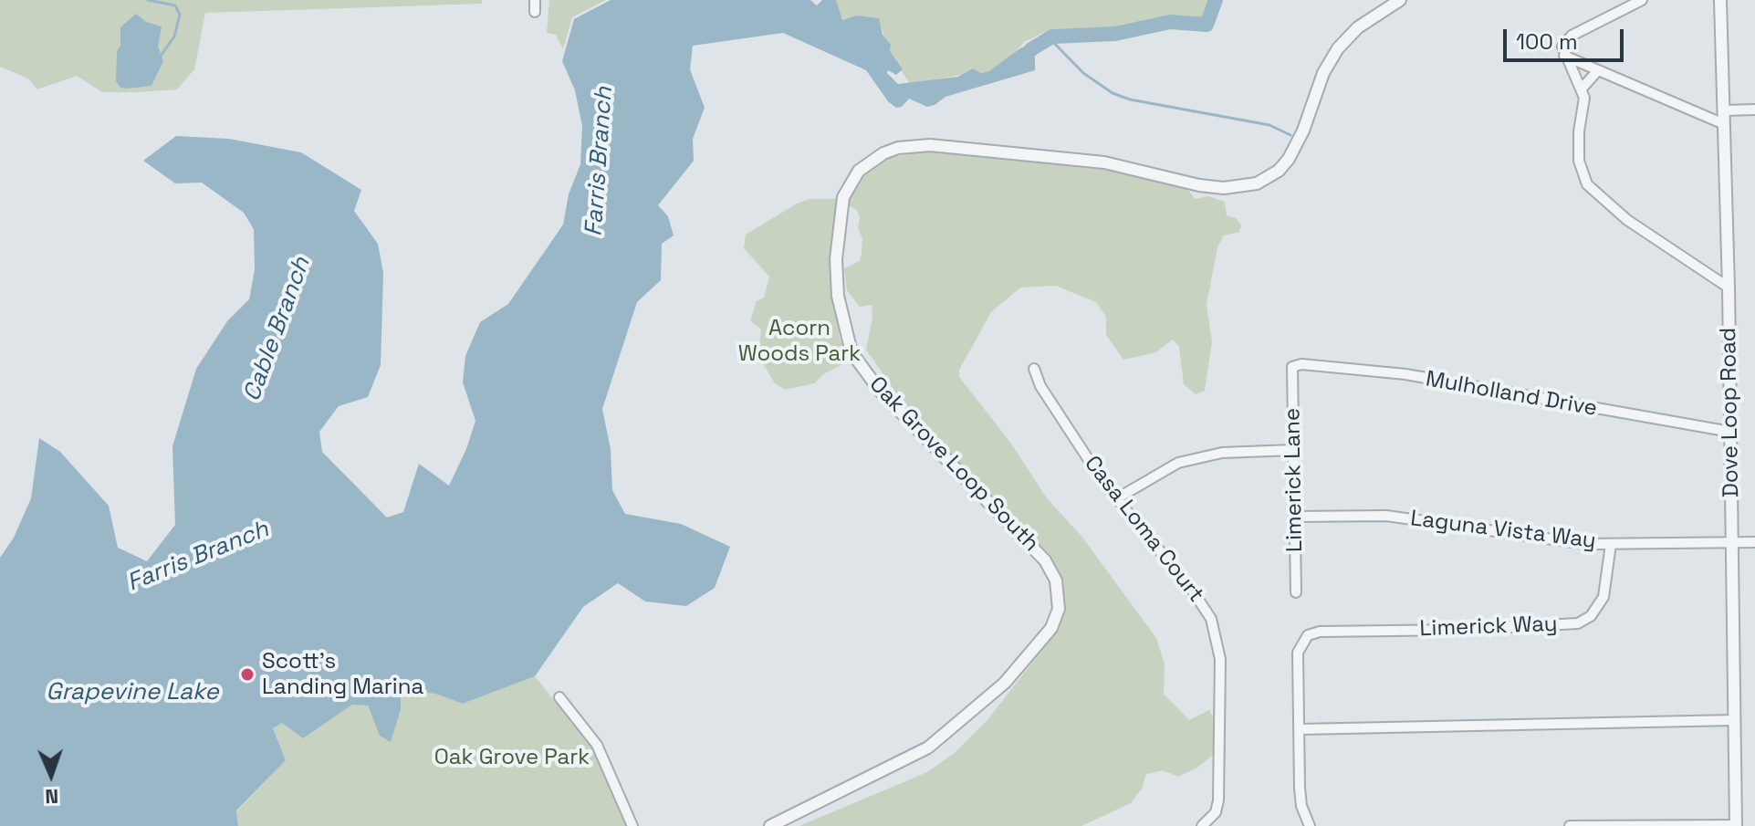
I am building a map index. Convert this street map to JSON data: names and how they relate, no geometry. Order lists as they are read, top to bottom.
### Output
{
  "streets": {
    "street": [
      "Mulholland Drive",
      "Dove Loop Road",
      "Oak Grove Loop South",
      "Limerick Lane",
      "Casa Loma Court",
      "Laguna Vista Way",
      "Limerick Way"
    ]
  },
  "crossings": [
    ["Mulholland Drive", "Dove Loop Road"],
    ["Mulholland Drive", "Limerick Lane"],
    ["Dove Loop Road", "Laguna Vista Way"],
    ["Limerick Lane", "Laguna Vista Way"],
    ["Laguna Vista Way", "Limerick Way"]
  ],
  "water": ["Farris Branch", "Cable Branch", "Grapevine Lake"],
  "parks": ["Acorn Woods Park", "Oak Grove Park"],
  "places": ["Scott’s Landing Marina"],
  "scale_bar": "100 m",
  "north": "bottom"
}
